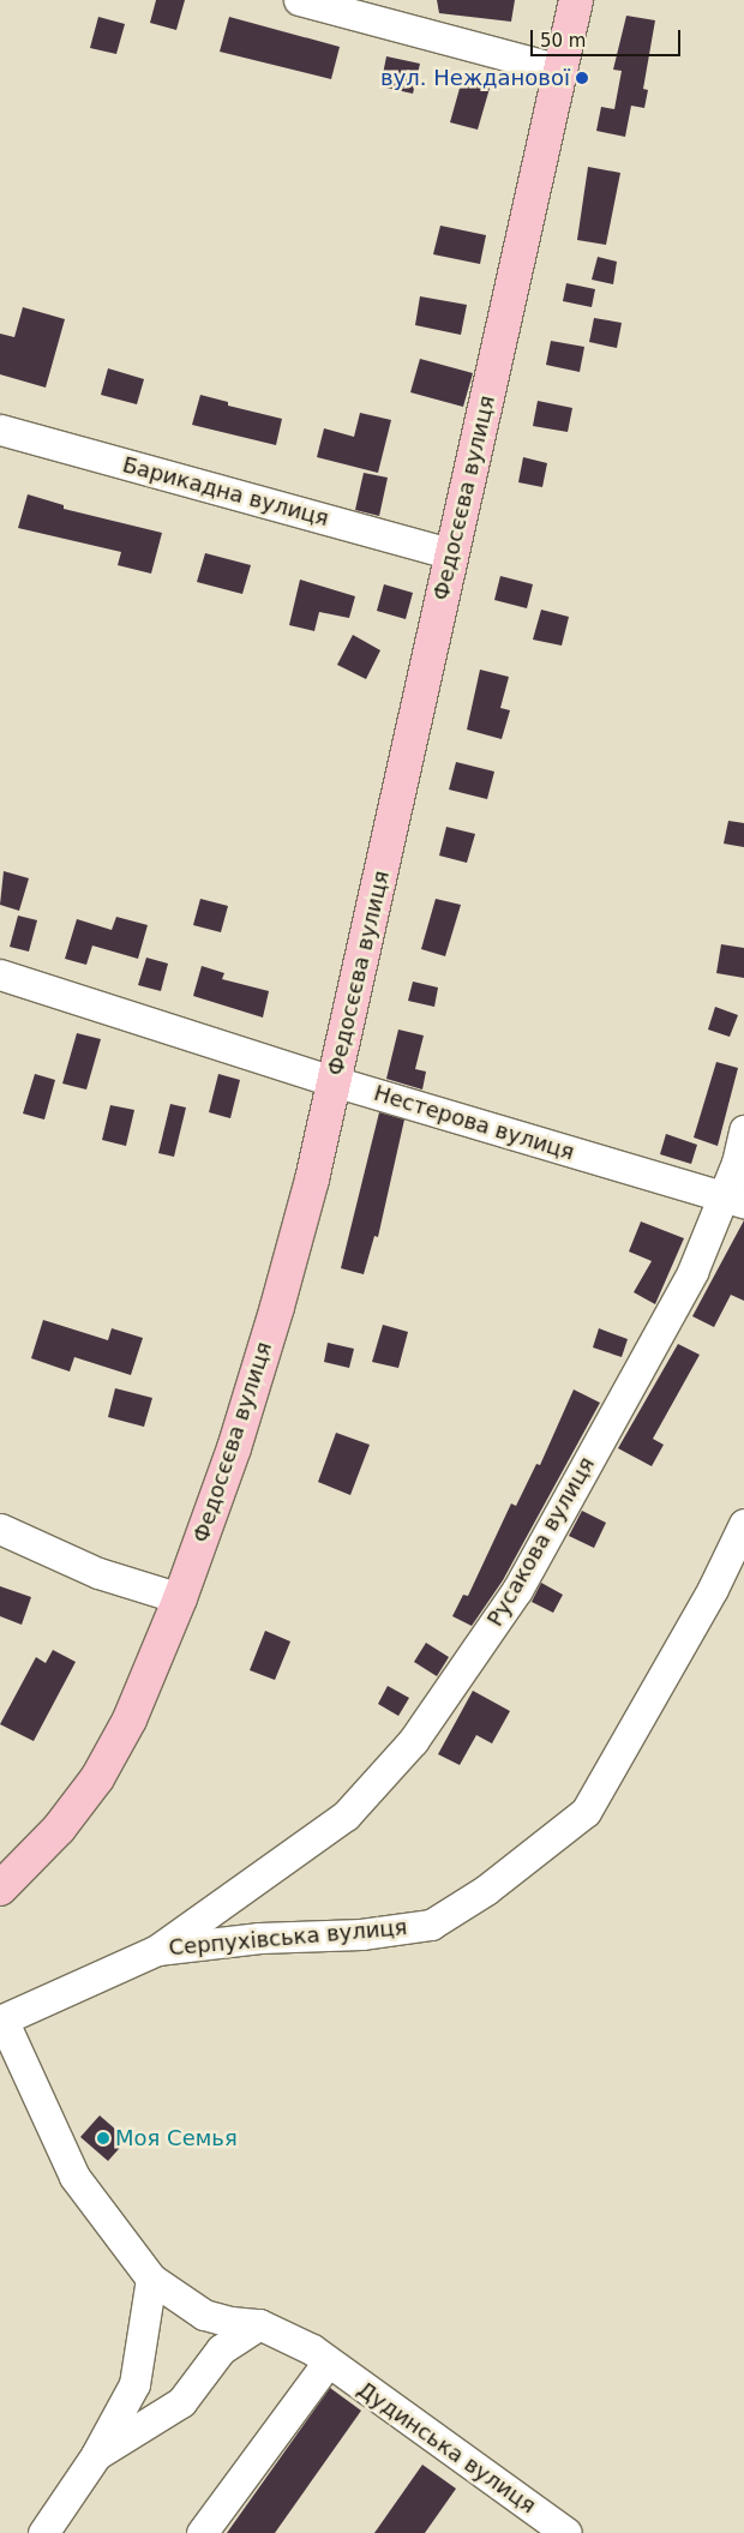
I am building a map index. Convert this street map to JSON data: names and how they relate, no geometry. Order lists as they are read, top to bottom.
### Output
{
  "streets": {
    "main road": ["Федосєєва вулиця"],
    "street": [
      "Барикадна вулиця",
      "Нестерова вулиця",
      "Русакова вулиця",
      "Серпухівська вулиця",
      "Дудинська вулиця"
    ]
  },
  "crossings": [
    ["Барикадна вулиця", "Федосєєва вулиця"],
    ["Федосєєва вулиця", "Нестерова вулиця"],
    ["Нестерова вулиця", "Русакова вулиця"],
    ["Русакова вулиця", "Серпухівська вулиця"]
  ],
  "places": ["вул. Нежданової", "Моя Семья"],
  "scale_bar": "50 m"
}
